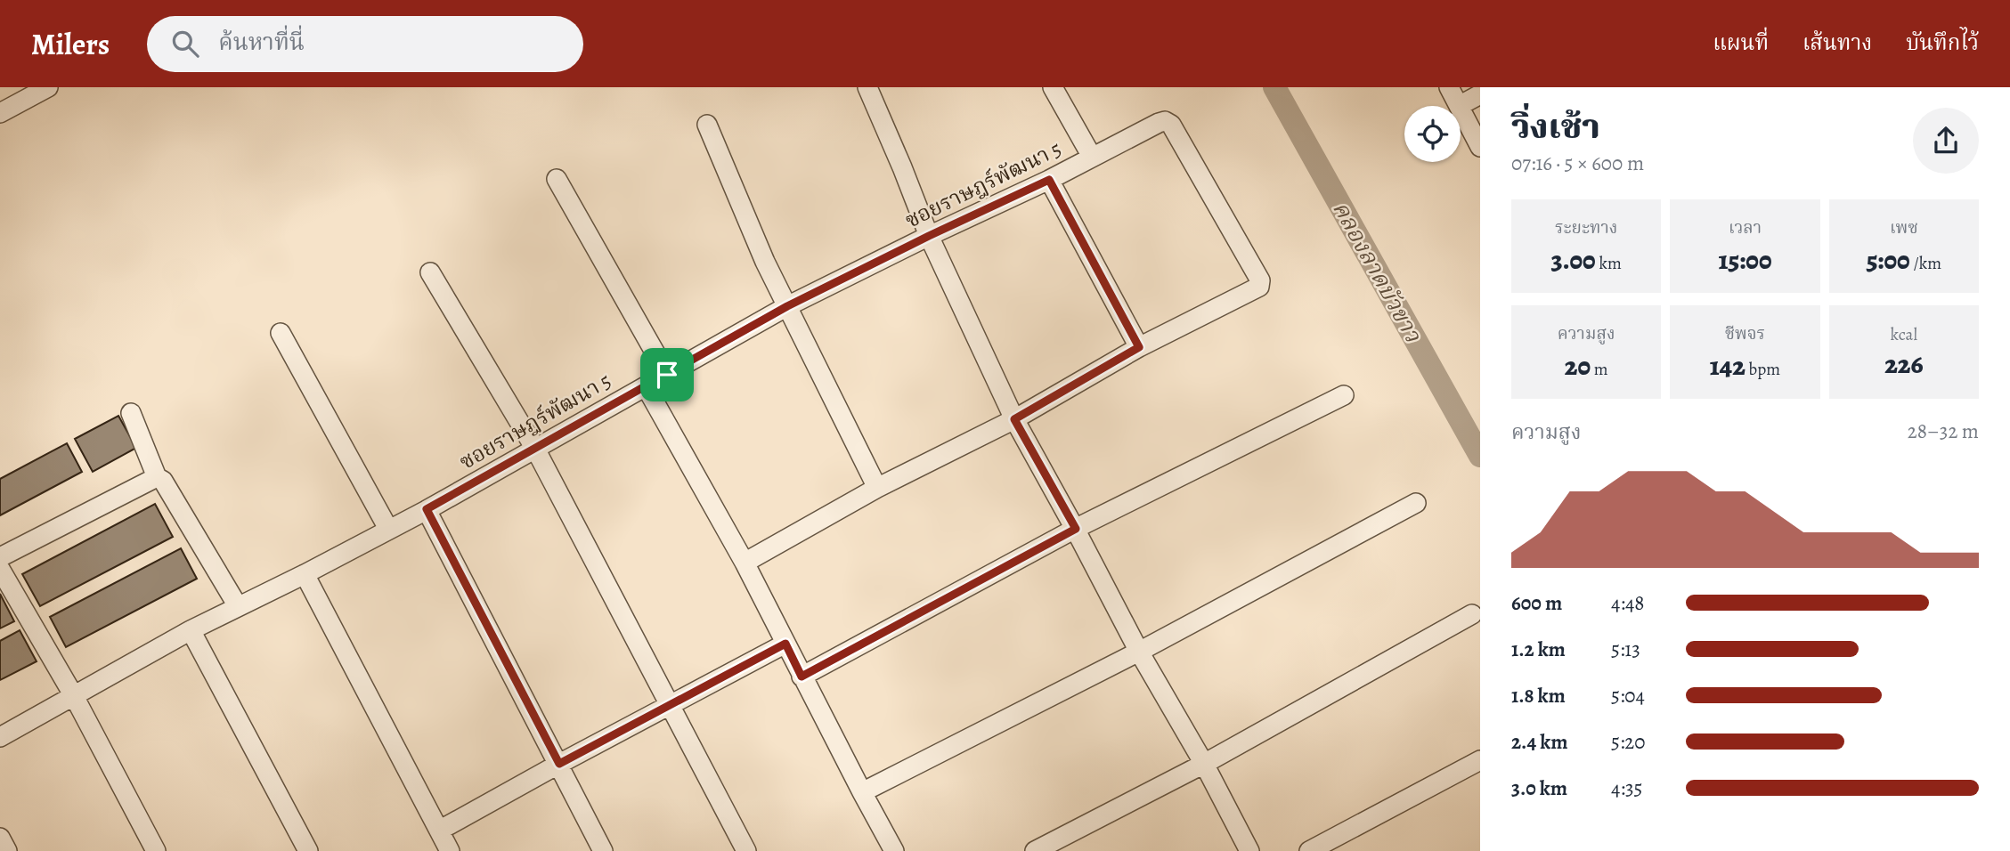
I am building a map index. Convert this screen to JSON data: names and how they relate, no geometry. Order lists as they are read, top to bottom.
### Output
{
  "streets": {
    "street": ["ซอยราษฎร์พัฒนา 5"]
  },
  "water": ["คลองลาดบัวขาว"],
  "page": {
    "header": "Milers",
    "search": "ค้นหาที่นี่",
    "nav": ["แผนที่", "เส้นทาง", "บันทึกไว้"],
    "heading": ["วิ่งเช้า", "07:16 · 5 × 600 m"],
    "stats": [
      ["ระยะทาง", "3.00 km"],
      ["เวลา", "15:00"],
      ["เพซ", "5:00 /km"],
      ["ความสูง", "20 m"],
      ["ชีพจร", "142 bpm"],
      ["kcal", "226"]
    ],
    "chart": ["ความสูง", "28–32 m"],
    "list": [
      {
        "name": "600 m",
        "note": "4:48"
      },
      {
        "name": "1.2 km",
        "note": "5:13"
      },
      {
        "name": "1.8 km",
        "note": "5:04"
      },
      {
        "name": "2.4 km",
        "note": "5:20"
      },
      {
        "name": "3.0 km",
        "note": "4:35"
      }
    ]
  }
}
